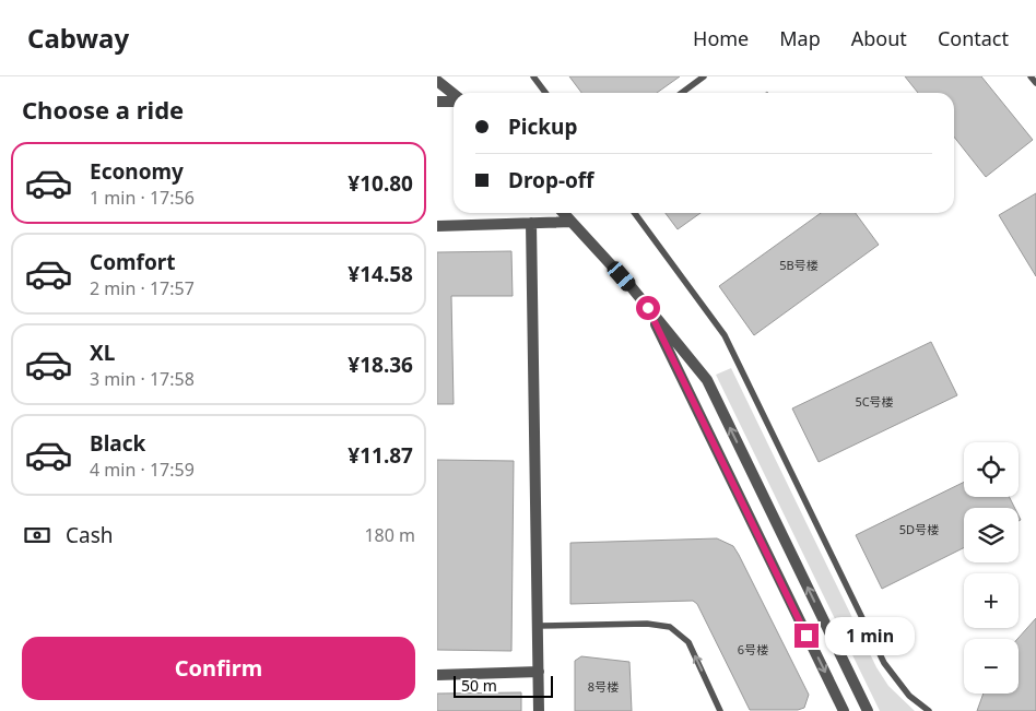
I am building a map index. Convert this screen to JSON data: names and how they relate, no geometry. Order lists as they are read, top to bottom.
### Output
{
  "house_numbers": [
    "5B号楼",
    "5C号楼",
    "5D号楼",
    "6号楼",
    "8号楼"
  ],
  "scale_bar": "50 m",
  "page": {
    "header": "Cabway",
    "nav": [
      "Home",
      "Map",
      "About",
      "Contact"
    ],
    "heading": "Choose a ride",
    "banner": ["Pickup", "Drop-off"],
    "list": [
      {
        "name": "Economy",
        "note": "1 min · 17:56",
        "value": "¥10.80"
      },
      {
        "name": "Comfort",
        "note": "2 min · 17:57",
        "value": "¥14.58"
      },
      {
        "name": "XL",
        "note": "3 min · 17:58",
        "value": "¥18.36"
      },
      {
        "name": "Black",
        "note": "4 min · 17:59",
        "value": "¥11.87"
      }
    ],
    "map_buttons": ["+", "−"],
    "pay": ["Cash", "180 m"],
    "bubble": "1 min",
    "buttons": "Confirm",
    "scale": "50 m"
  }
}
